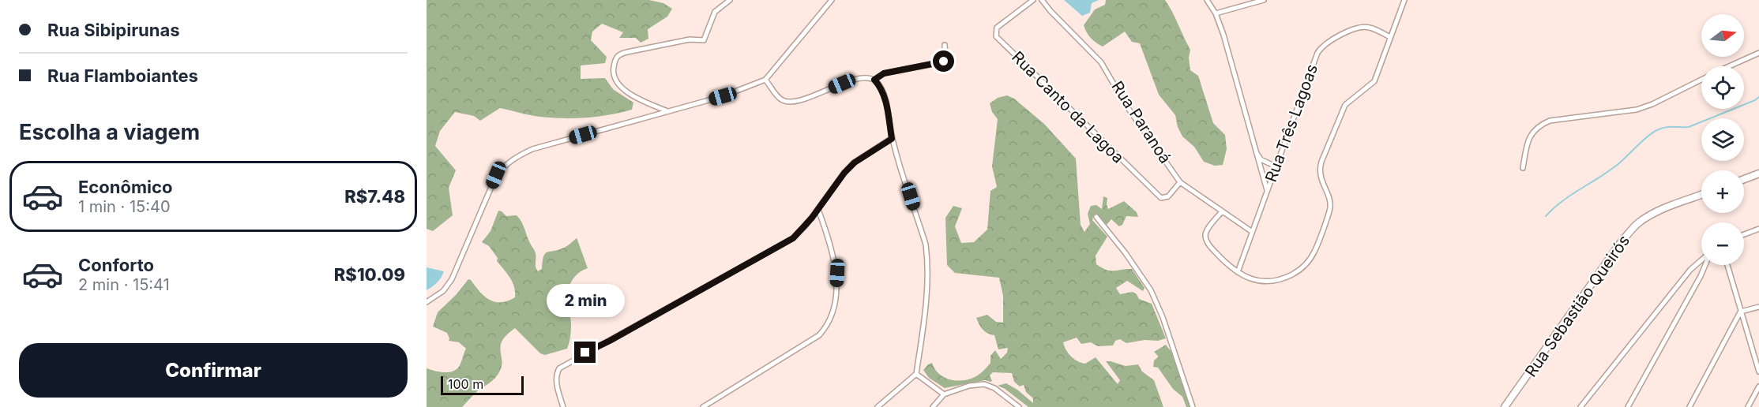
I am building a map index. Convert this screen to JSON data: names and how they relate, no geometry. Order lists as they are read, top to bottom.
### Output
{
  "streets": {
    "street": [
      "Rua Canto da Lagoa",
      "Rua Paranoá",
      "Rua Três Lagoas",
      "Rua Sebastião Queirós"
    ]
  },
  "crossings": [
    ["Rua Canto da Lagoa", "Rua Paranoá"],
    ["Rua Paranoá", "Rua Três Lagoas"]
  ],
  "scale_bar": "100 m",
  "north": "right",
  "page": {
    "banner": ["Rua Sibipirunas", "Rua Flamboiantes"],
    "map_buttons": ["+", "−"],
    "heading": "Escolha a viagem",
    "list": [
      {
        "name": "Econômico",
        "note": "1 min · 15:40",
        "value": "R$7.48"
      },
      {
        "name": "Conforto",
        "note": "2 min · 15:41",
        "value": "R$10.09"
      }
    ],
    "bubble": "2 min",
    "buttons": "Confirmar",
    "scale": "100 m"
  }
}
